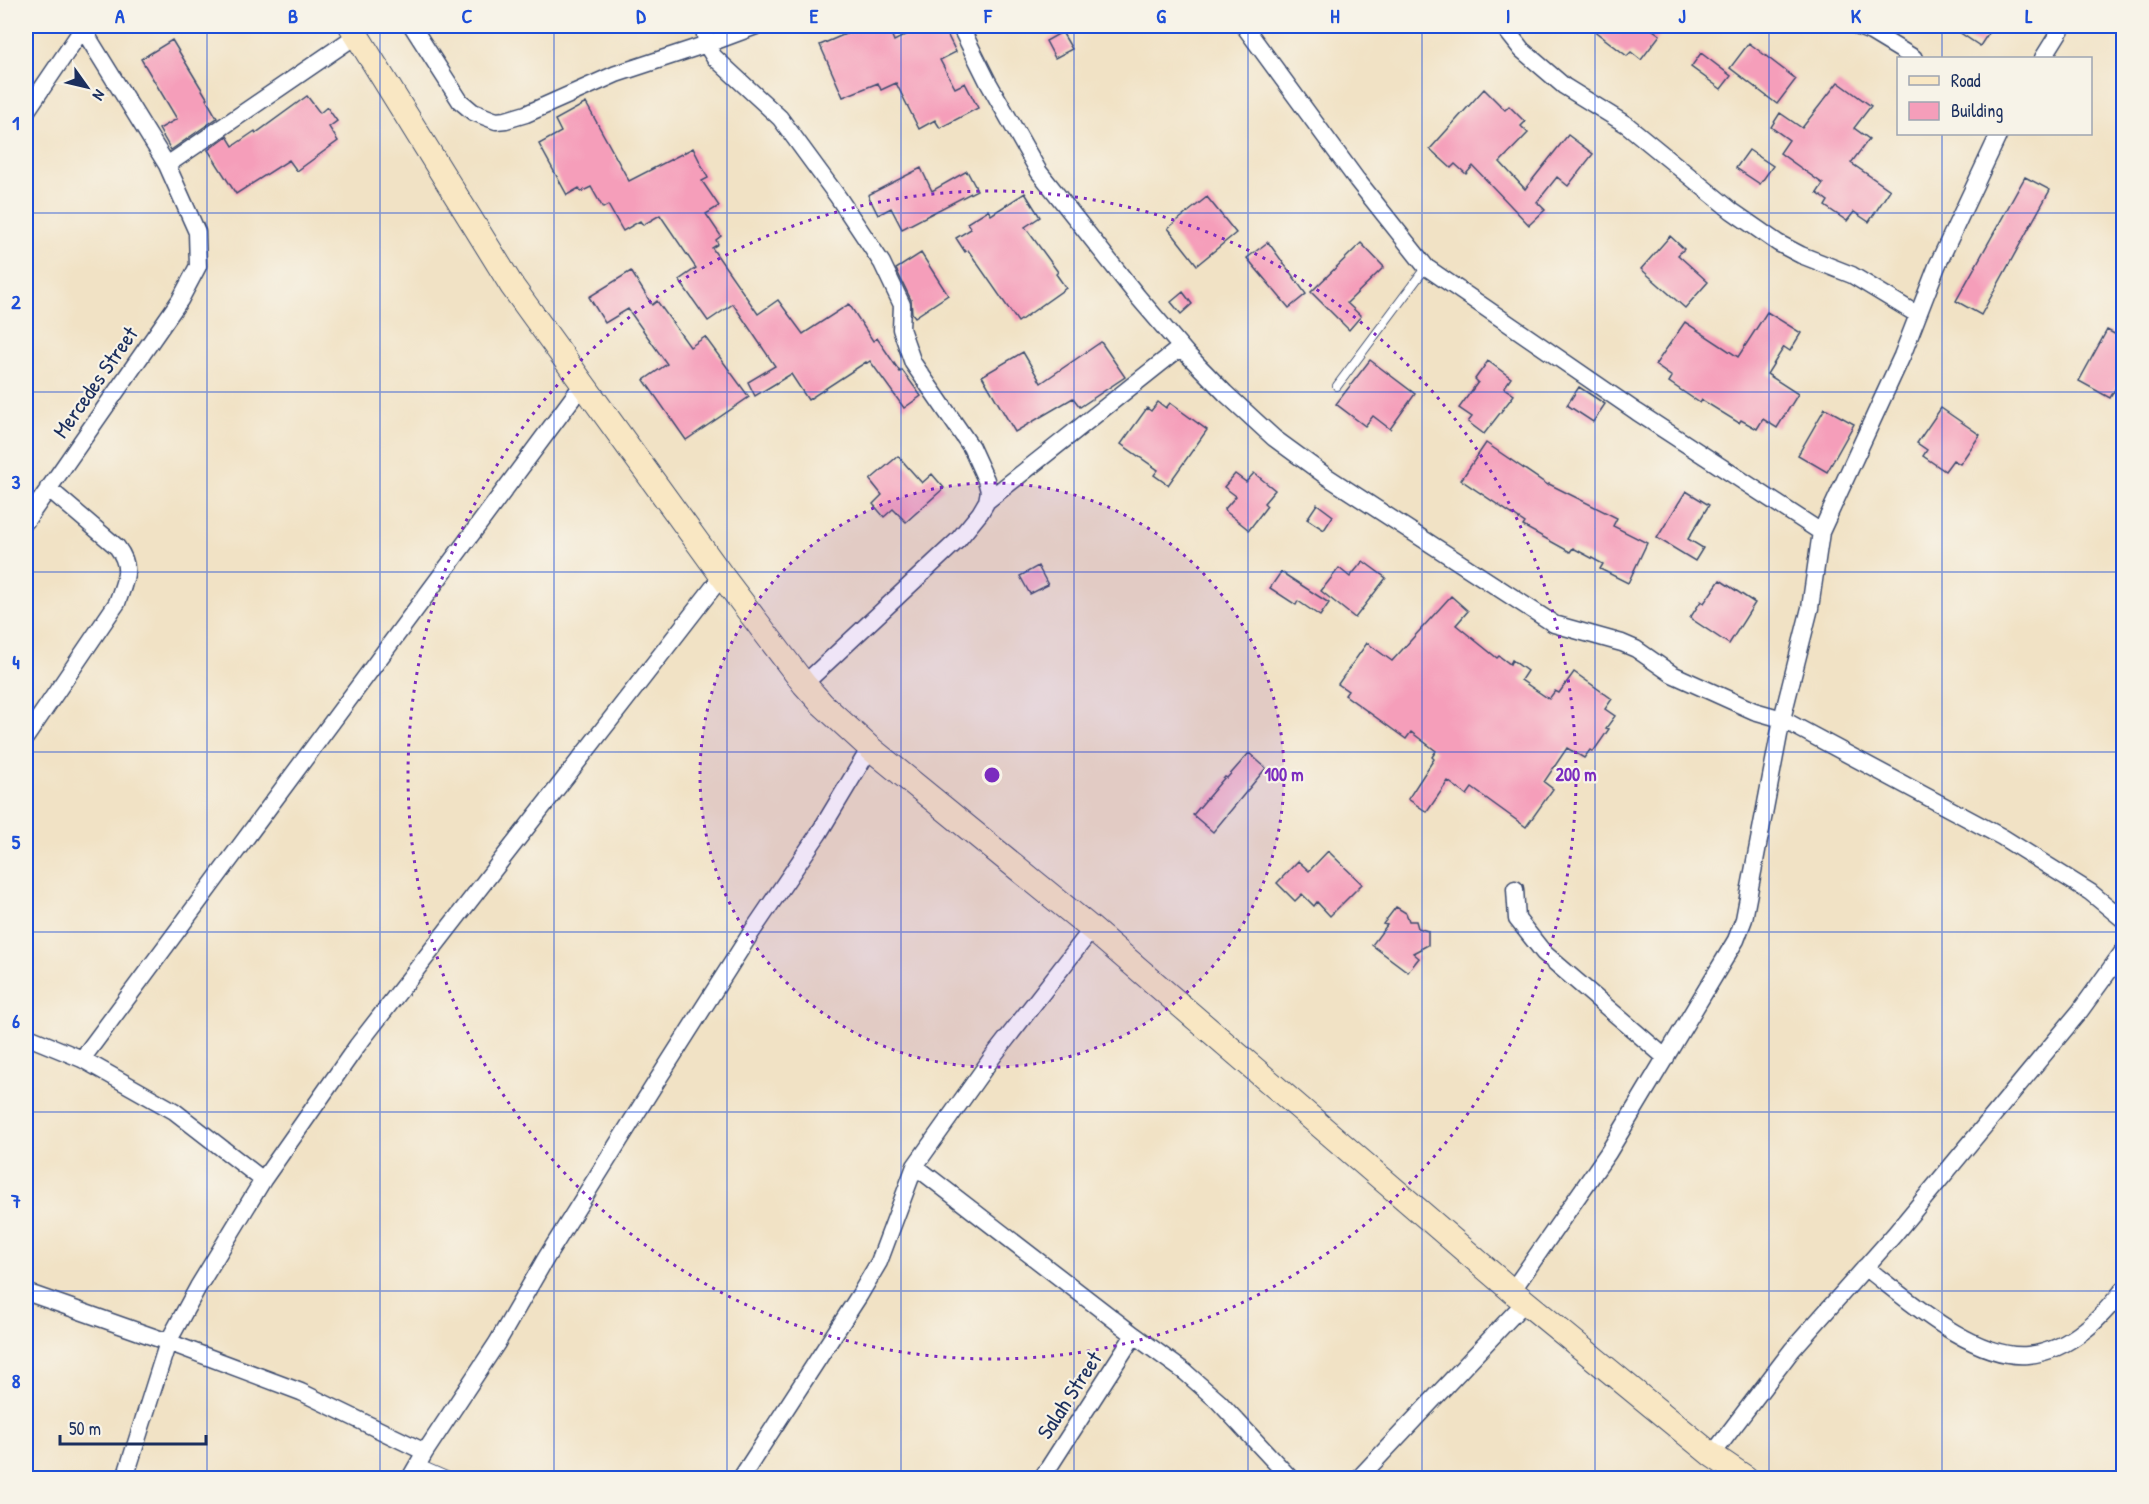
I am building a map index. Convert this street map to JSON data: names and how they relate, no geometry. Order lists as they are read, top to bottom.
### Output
{
  "streets": {
    "street": ["Mercedes Street", "Salah Street"]
  },
  "legend": ["Road", "Building"],
  "scale_bar": "50 m",
  "north": "bottom right",
  "grid": {
    "columns": [
      "A",
      "B",
      "C",
      "D",
      "E",
      "F",
      "G",
      "H",
      "I",
      "J",
      "K",
      "L"
    ],
    "rows": [
      "1",
      "2",
      "3",
      "4",
      "5",
      "6",
      "7",
      "8"
    ]
  },
  "rings": ["100 m", "200 m"]
}
